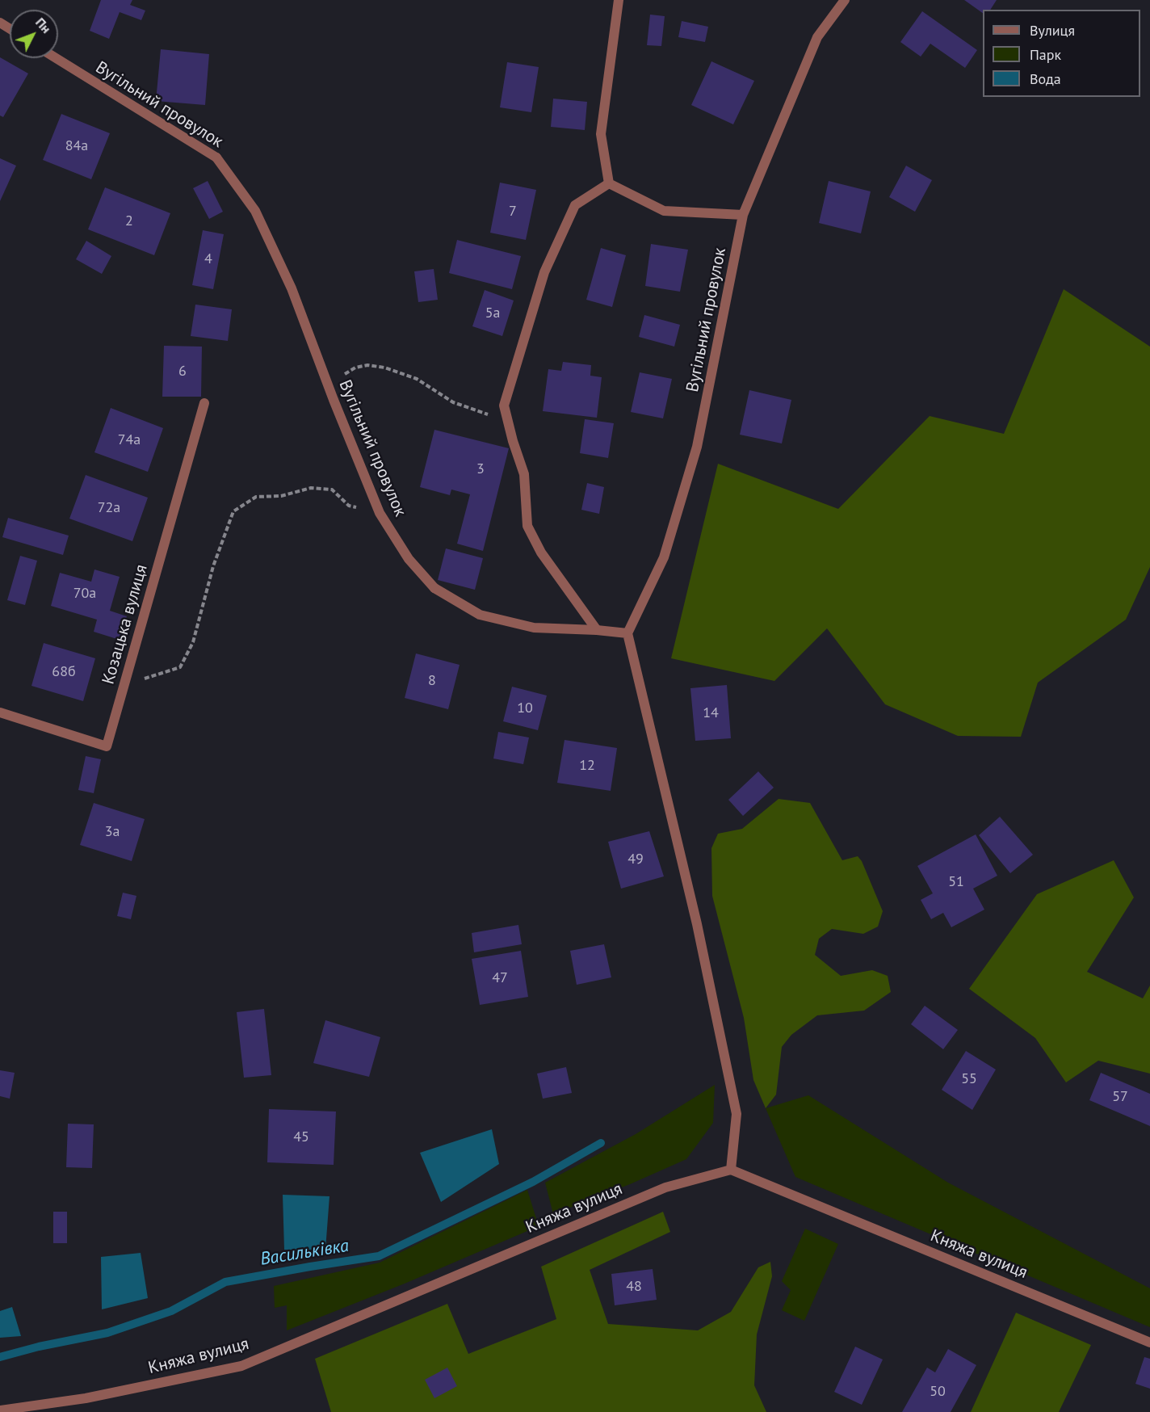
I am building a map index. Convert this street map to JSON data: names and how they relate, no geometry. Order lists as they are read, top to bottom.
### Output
{
  "streets": {
    "street": ["Вугільний провулок", "Козацька вулиця", "Княжа вулиця"]
  },
  "water": ["Васильківка"],
  "house_numbers": [
    "84а",
    "7",
    "2",
    "4",
    "5а",
    "6",
    "74а",
    "3",
    "72а",
    "70а",
    "68б",
    "8",
    "10",
    "14",
    "12",
    "3а",
    "49",
    "51",
    "47",
    "55",
    "57",
    "45",
    "48",
    "50"
  ],
  "legend": ["Вулиця", "Парк", "Вода"],
  "north": "top right"
}
